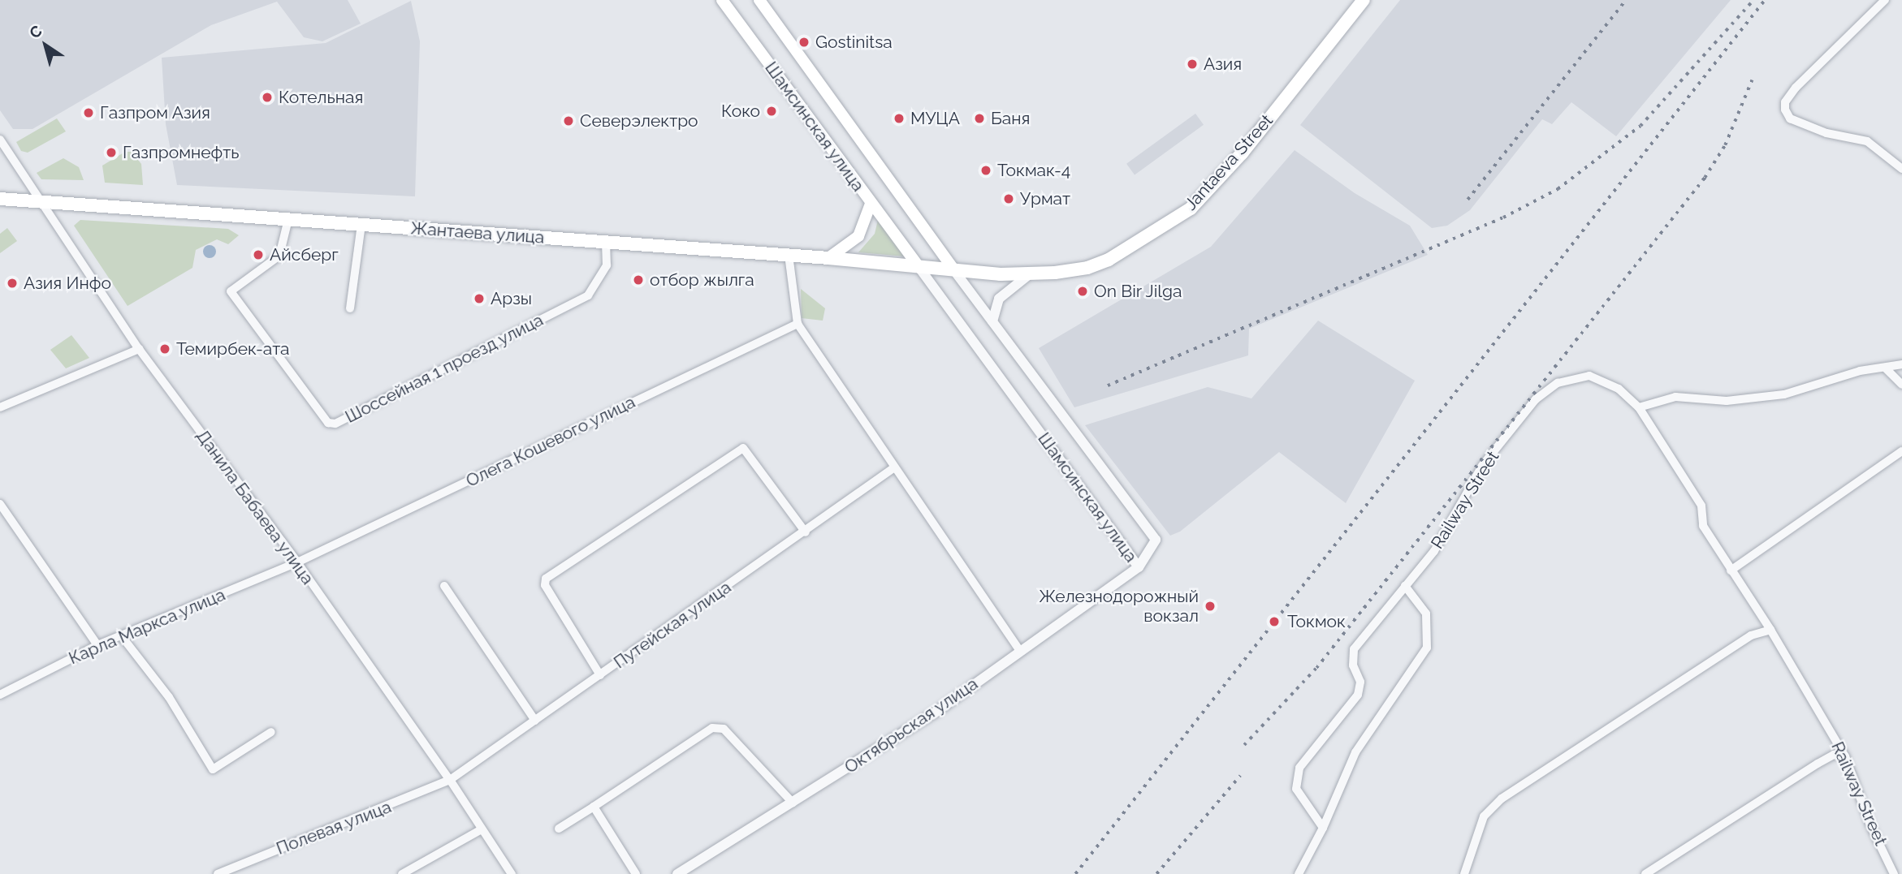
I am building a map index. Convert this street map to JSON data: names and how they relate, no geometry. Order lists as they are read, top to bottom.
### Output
{
  "streets": {
    "main road": ["Шамсинская улица", "Jantaeva Street", "Жантаева улица"],
    "street": [
      "Шоссейная 1 проезд улица",
      "Олега Кошевого улица",
      "Railway Street",
      "Данила Бабаева улица",
      "Путейская улица",
      "Карла Маркса улица",
      "Октябрьская улица",
      "Полевая улица"
    ]
  },
  "crossings": [
    ["Шамсинская улица", "Jantaeva Street"],
    ["Шамсинская улица", "Жантаева улица"],
    ["Шамсинская улица", "Октябрьская улица"],
    ["Jantaeva Street", "Жантаева улица"],
    ["Жантаева улица", "Шоссейная 1 проезд улица"],
    ["Жантаева улица", "Данила Бабаева улица"],
    ["Олега Кошевого улица", "Данила Бабаева улица"],
    ["Олега Кошевого улица", "Карла Маркса улица"],
    ["Данила Бабаева улица", "Путейская улица"],
    ["Данила Бабаева улица", "Карла Маркса улица"],
    ["Данила Бабаева улица", "Полевая улица"],
    ["Путейская улица", "Полевая улица"]
  ],
  "places": [
    "Gostinitsa",
    "Азия",
    "Котельная",
    "Коко",
    "Газпром Азия",
    "МУЦА",
    "Баня",
    "Северэлектро",
    "Газпромнефть",
    "Токмак-4",
    "Урмат",
    "Айсберг",
    "отбор жылга",
    "Азия Инфо",
    "On Bir Jilga",
    "Арзы",
    "Темирбек-ата",
    "Железнодорожный вокзал",
    "Токмок"
  ],
  "north": "top left"
}
